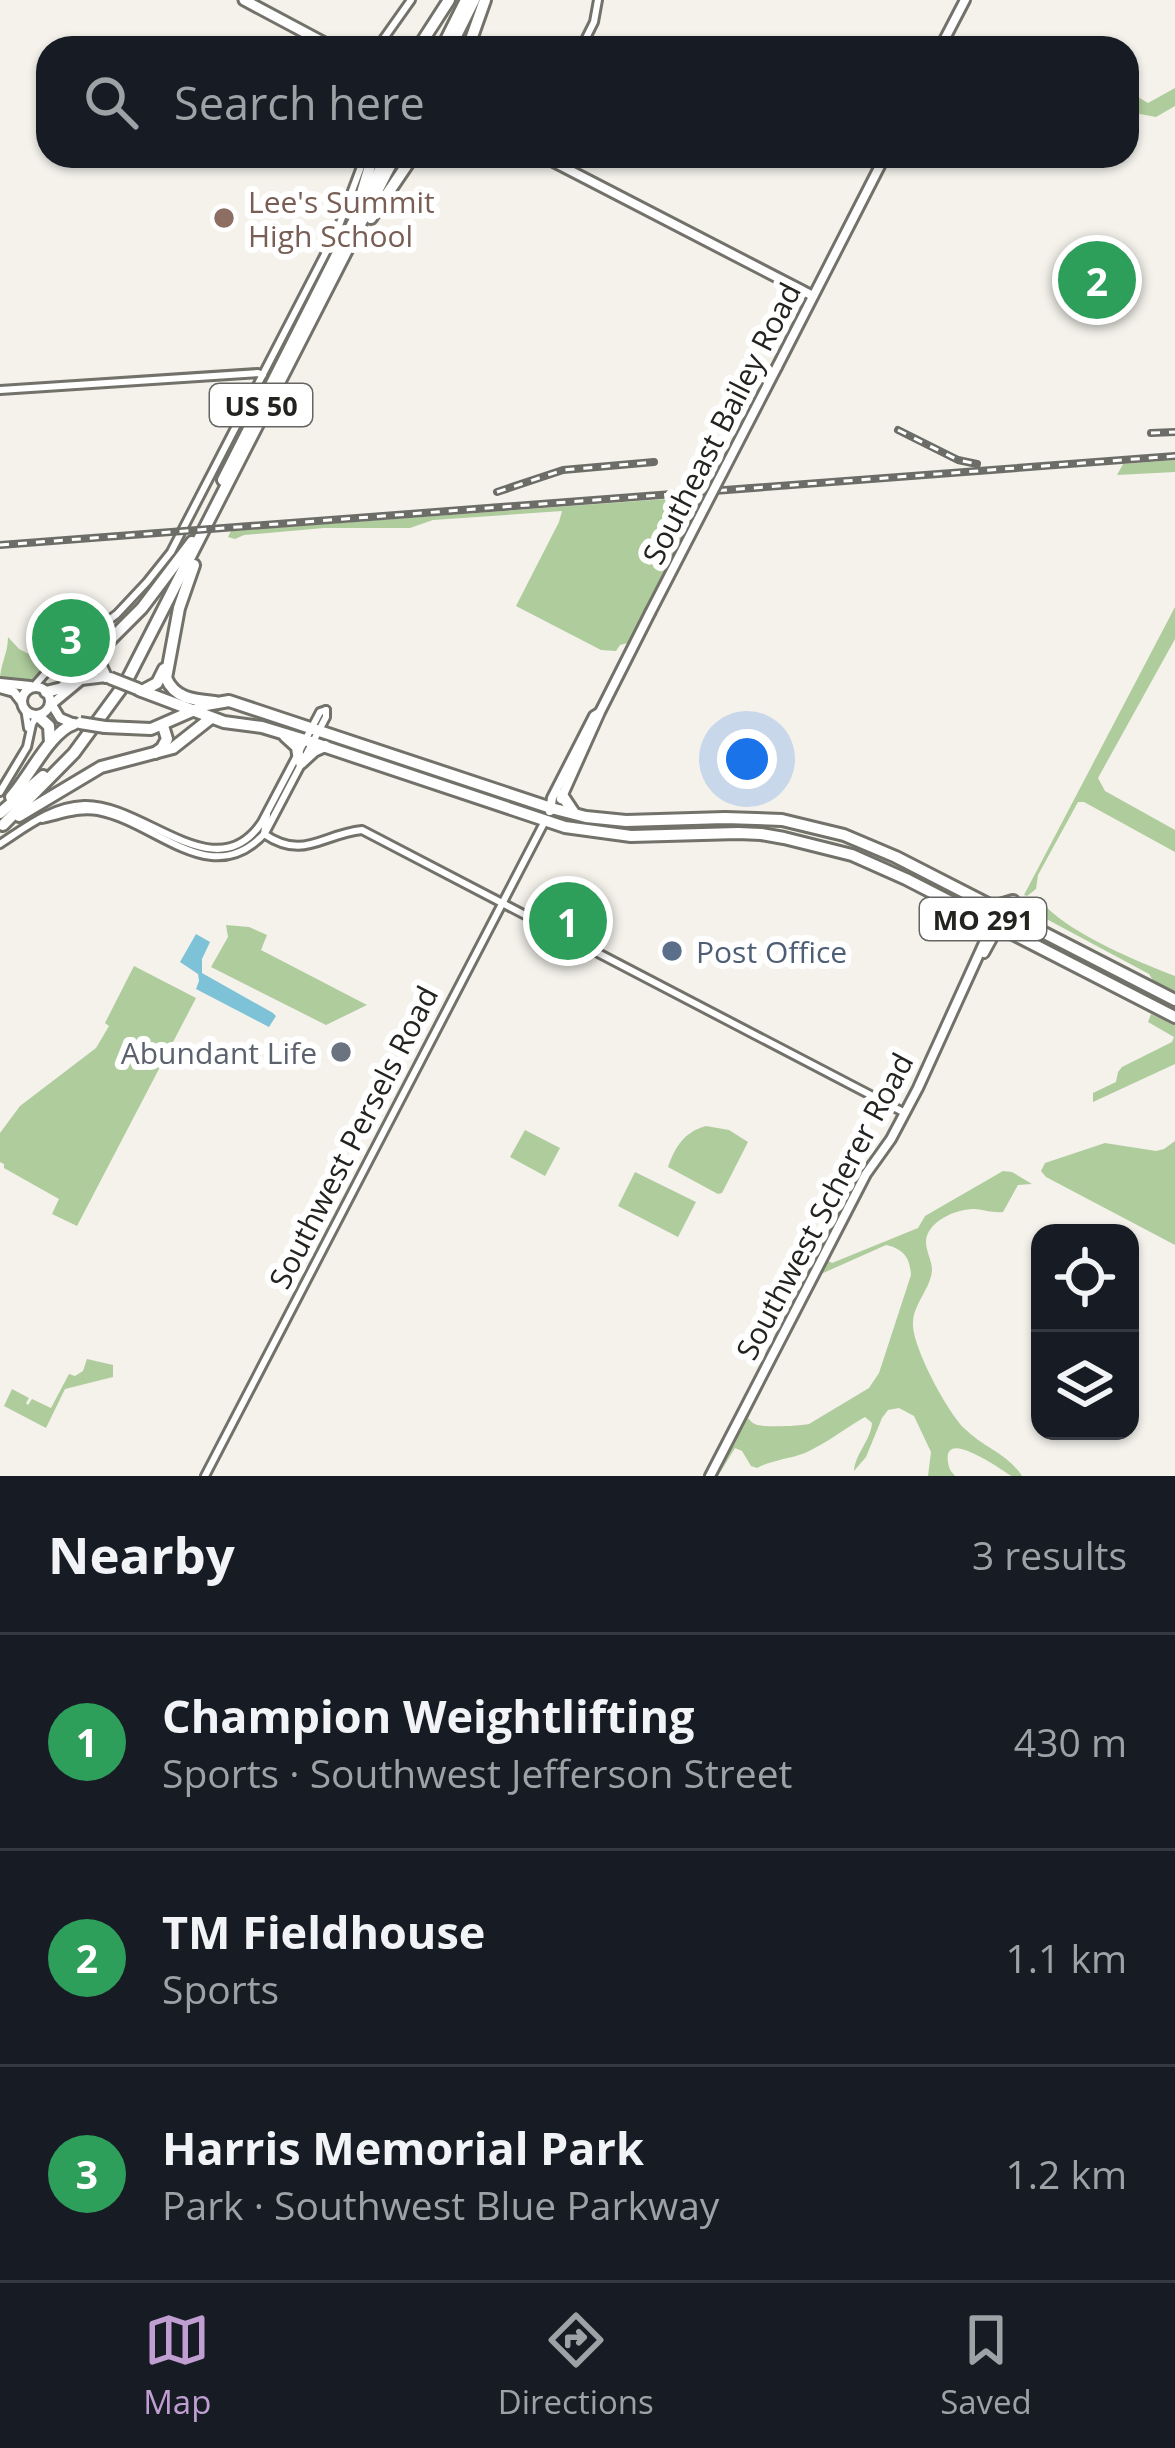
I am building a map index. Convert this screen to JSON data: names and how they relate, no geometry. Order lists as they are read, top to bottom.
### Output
{
  "streets": {
    "highway": ["US 50", "MO 291"],
    "main road": ["Southeast Bailey Road", "Southwest Scherer Road"],
    "street": ["Southwest Persels Road"]
  },
  "crossings": [
    ["Southeast Bailey Road", "MO 291"],
    ["Southeast Bailey Road", "Southwest Persels Road"],
    ["MO 291", "Southwest Persels Road"],
    ["MO 291", "Southwest Scherer Road"]
  ],
  "places": ["Lee's Summit High School", "Post Office", "Abundant Life"],
  "page": {
    "search": "Search here",
    "pins": ["2", "3", "1"],
    "heading": ["Nearby", "3 results"],
    "list": [
      {
        "mark": "1",
        "name": "Champion Weightlifting",
        "note": "Sports · Southwest Jefferson Street",
        "value": "430 m"
      },
      {
        "mark": "2",
        "name": "TM Fieldhouse",
        "note": "Sports",
        "value": "1.1 km"
      },
      {
        "mark": "3",
        "name": "Harris Memorial Park",
        "note": "Park · Southwest Blue Parkway",
        "value": "1.2 km"
      }
    ],
    "nav": ["Map", "Directions", "Saved"]
  }
}
